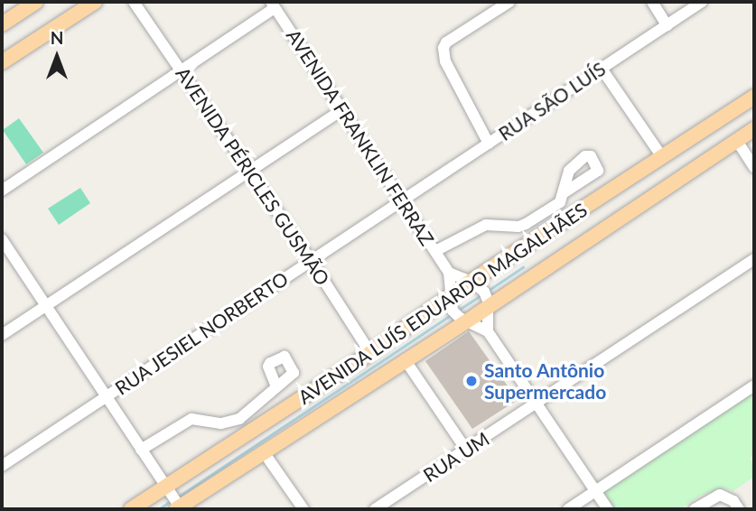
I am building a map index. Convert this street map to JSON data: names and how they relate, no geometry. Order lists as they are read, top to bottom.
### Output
{
  "streets": {
    "main road": ["AVENIDA LUÍS EDUARDO MAGALHÃES"],
    "street": [
      "RUA SÃO LUÍS",
      "AVENIDA FRANKLIN FERRAZ",
      "AVENIDA PÉRICLES GUSMÃO",
      "RUA JESIEL NORBERTO",
      "RUA UM"
    ]
  },
  "crossings": [
    ["RUA SÃO LUÍS", "AVENIDA FRANKLIN FERRAZ"],
    ["RUA SÃO LUÍS", "RUA JESIEL NORBERTO"],
    ["AVENIDA FRANKLIN FERRAZ", "RUA JESIEL NORBERTO"],
    ["AVENIDA PÉRICLES GUSMÃO", "AVENIDA LUÍS EDUARDO MAGALHÃES"],
    ["AVENIDA PÉRICLES GUSMÃO", "RUA JESIEL NORBERTO"]
  ],
  "places": ["Santo Antônio Supermercado"],
  "north": "top"
}
